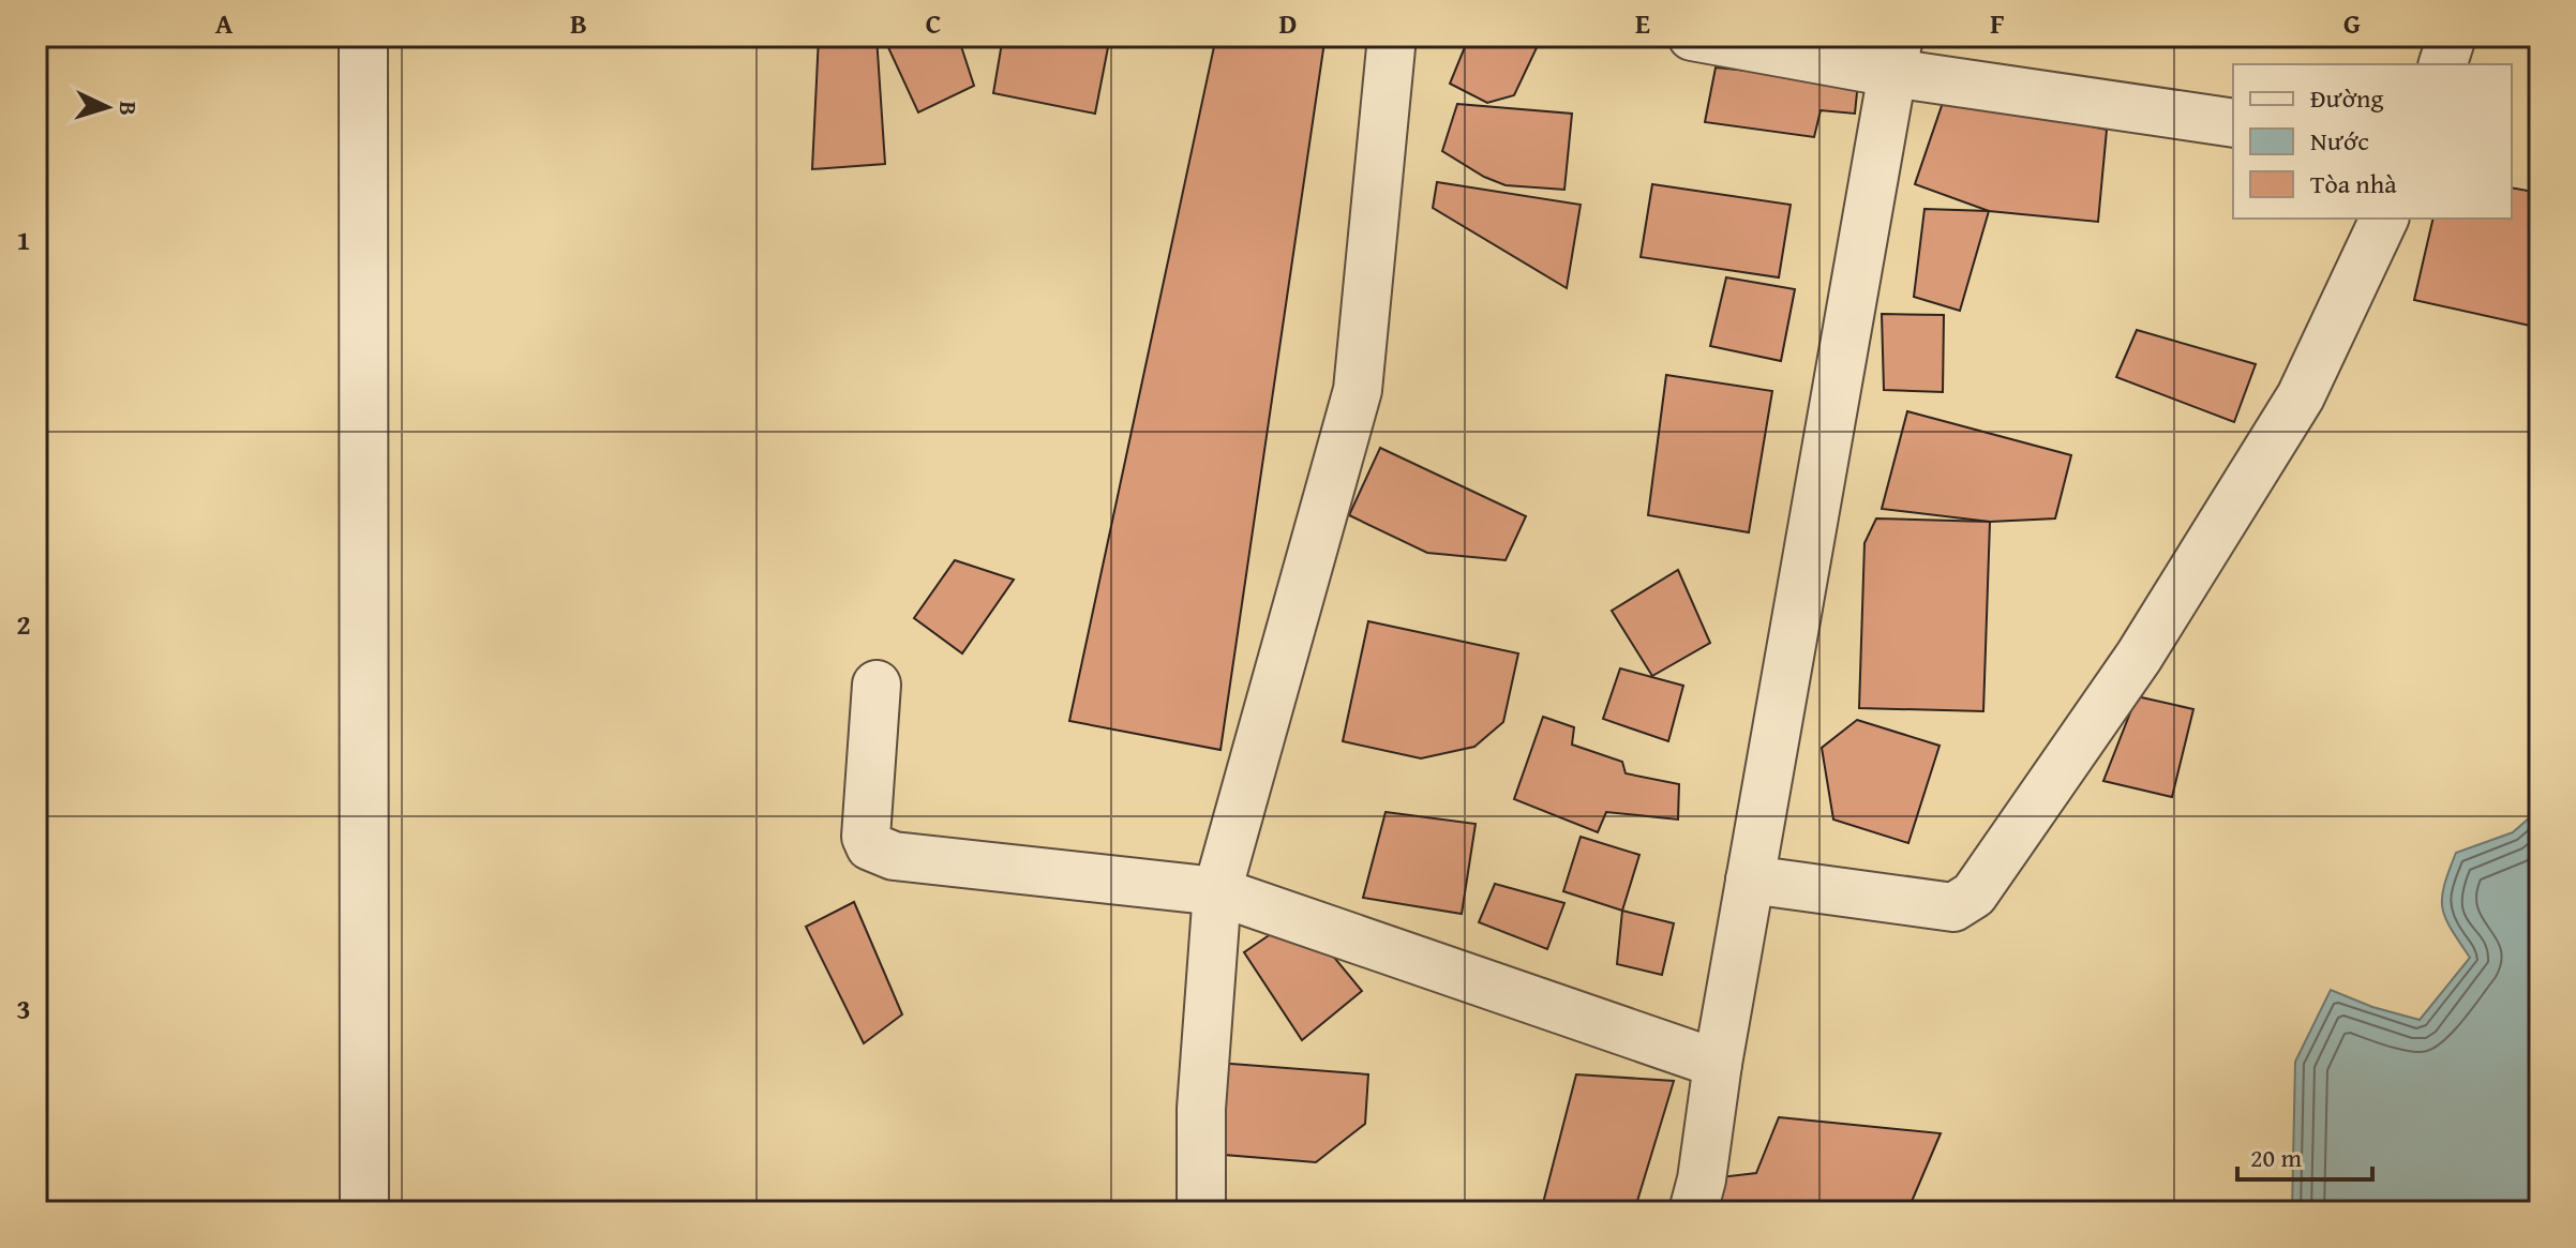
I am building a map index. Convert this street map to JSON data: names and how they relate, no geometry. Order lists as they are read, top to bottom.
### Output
{
  "legend": ["Đường", "Nước", "Tòa nhà"],
  "scale_bar": "20 m",
  "north": "right",
  "grid": {
    "columns": [
      "A",
      "B",
      "C",
      "D",
      "E",
      "F",
      "G"
    ],
    "rows": ["1", "2", "3"]
  }
}
